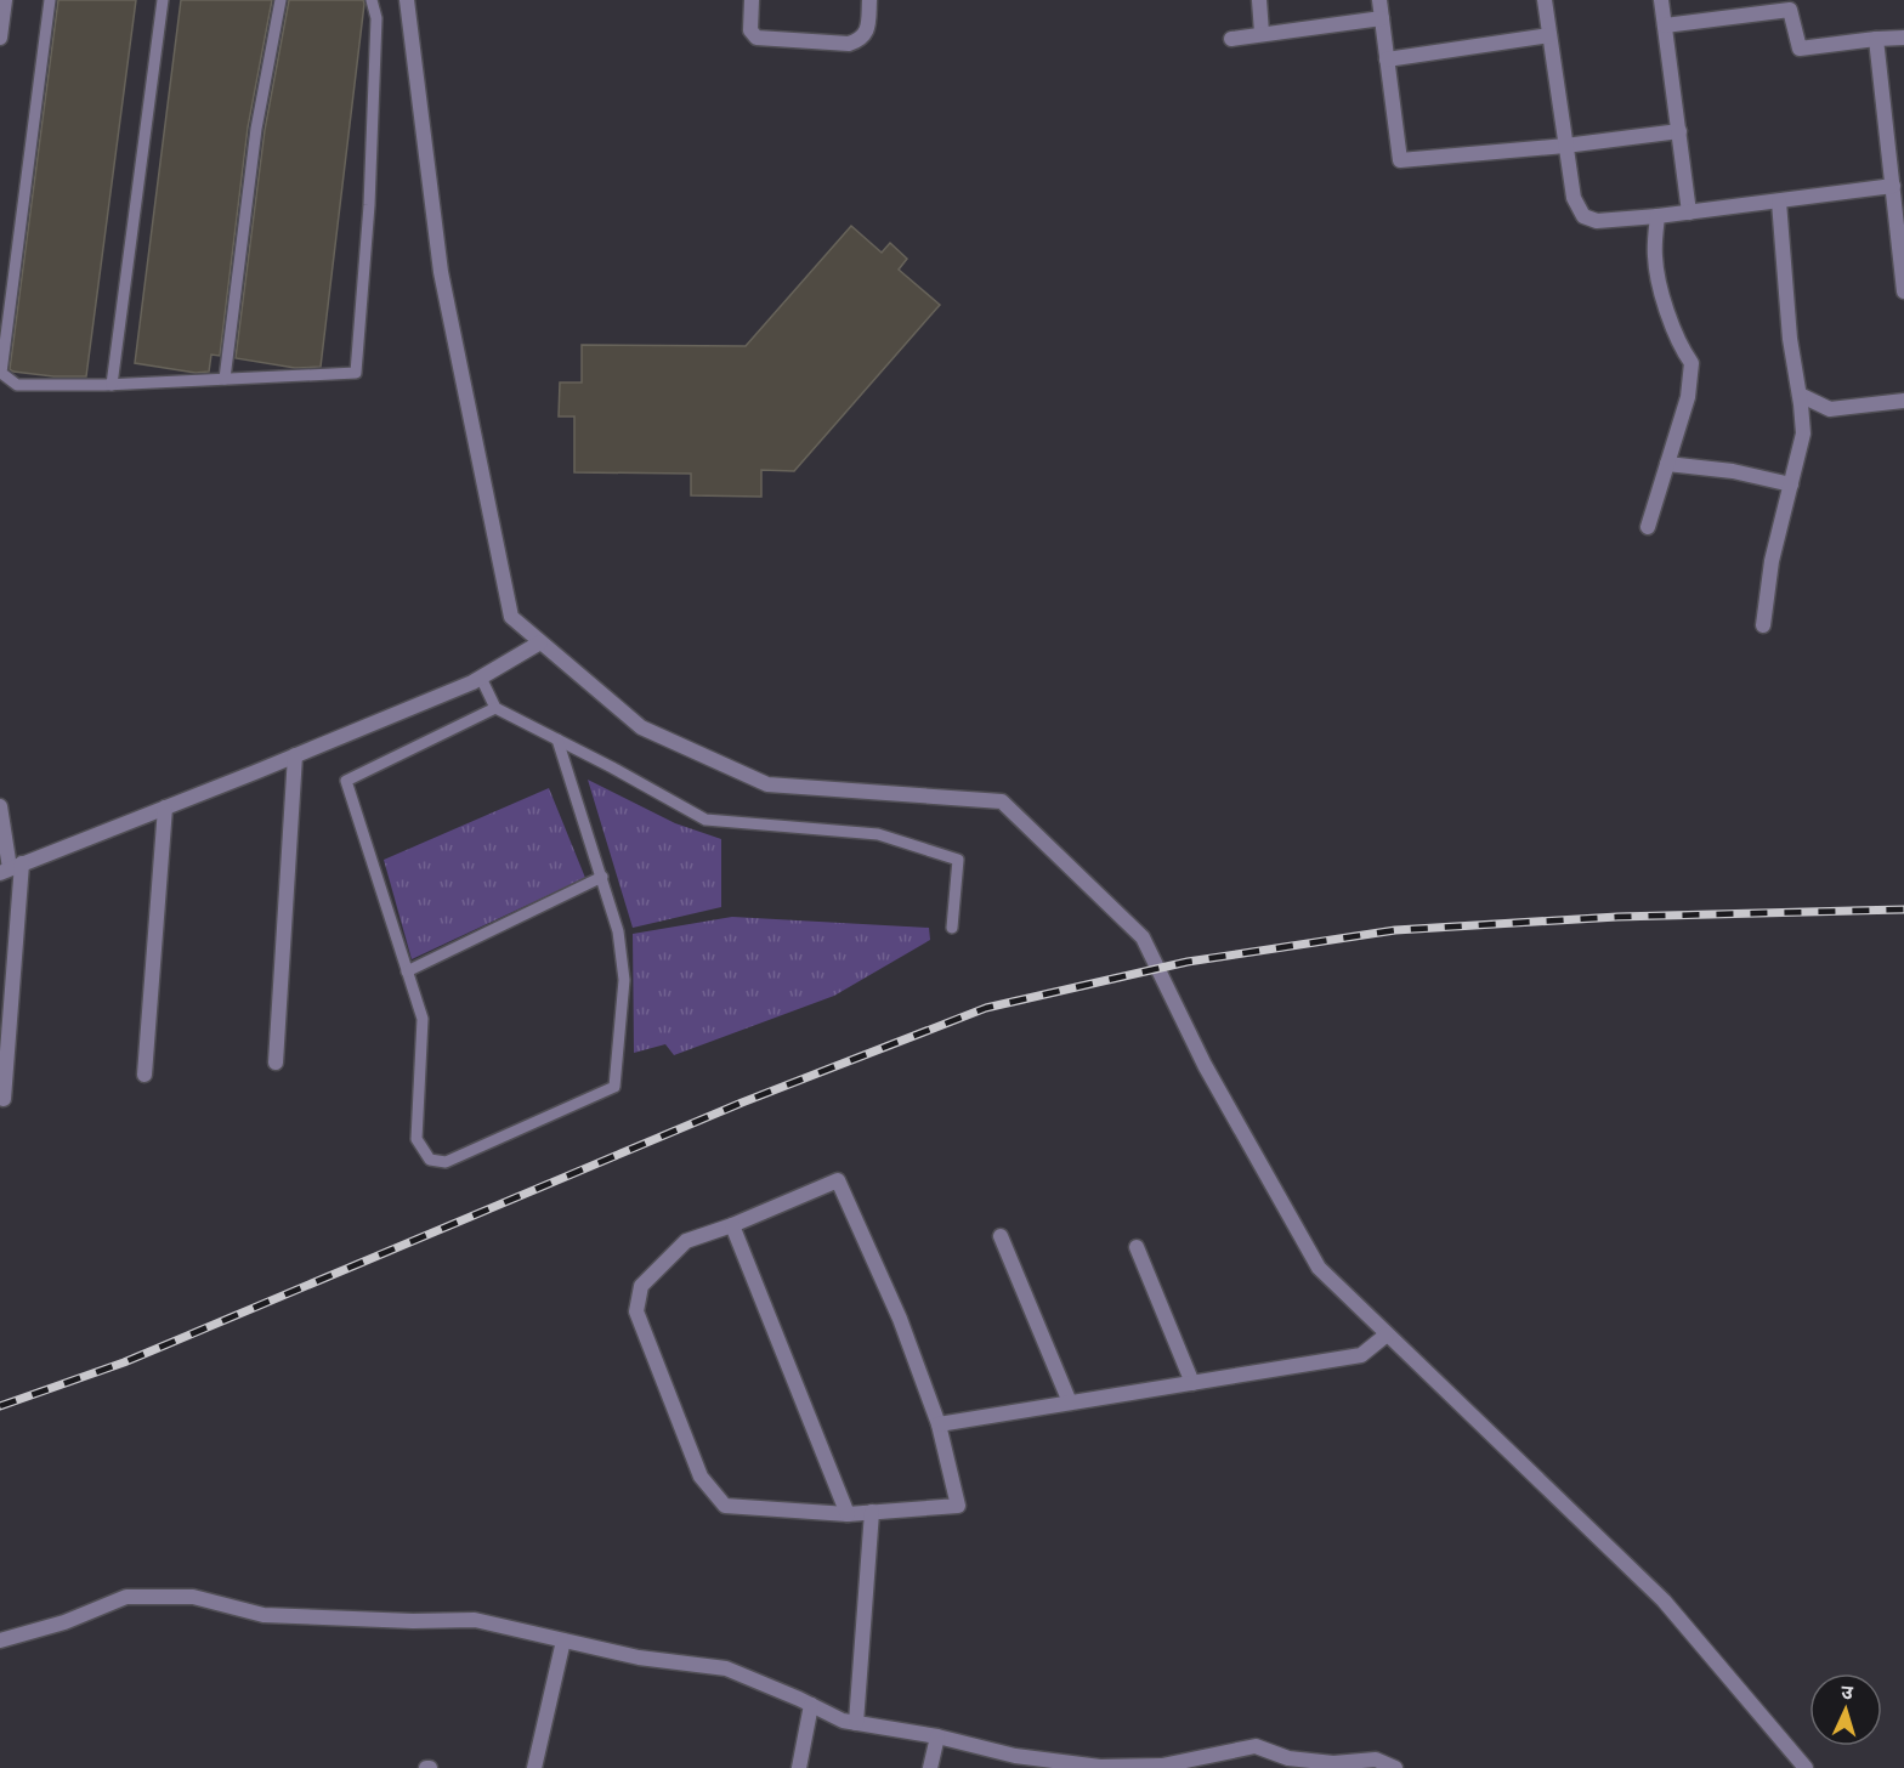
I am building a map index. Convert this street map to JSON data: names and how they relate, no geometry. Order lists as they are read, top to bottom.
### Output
{
  "north": "top"
}
